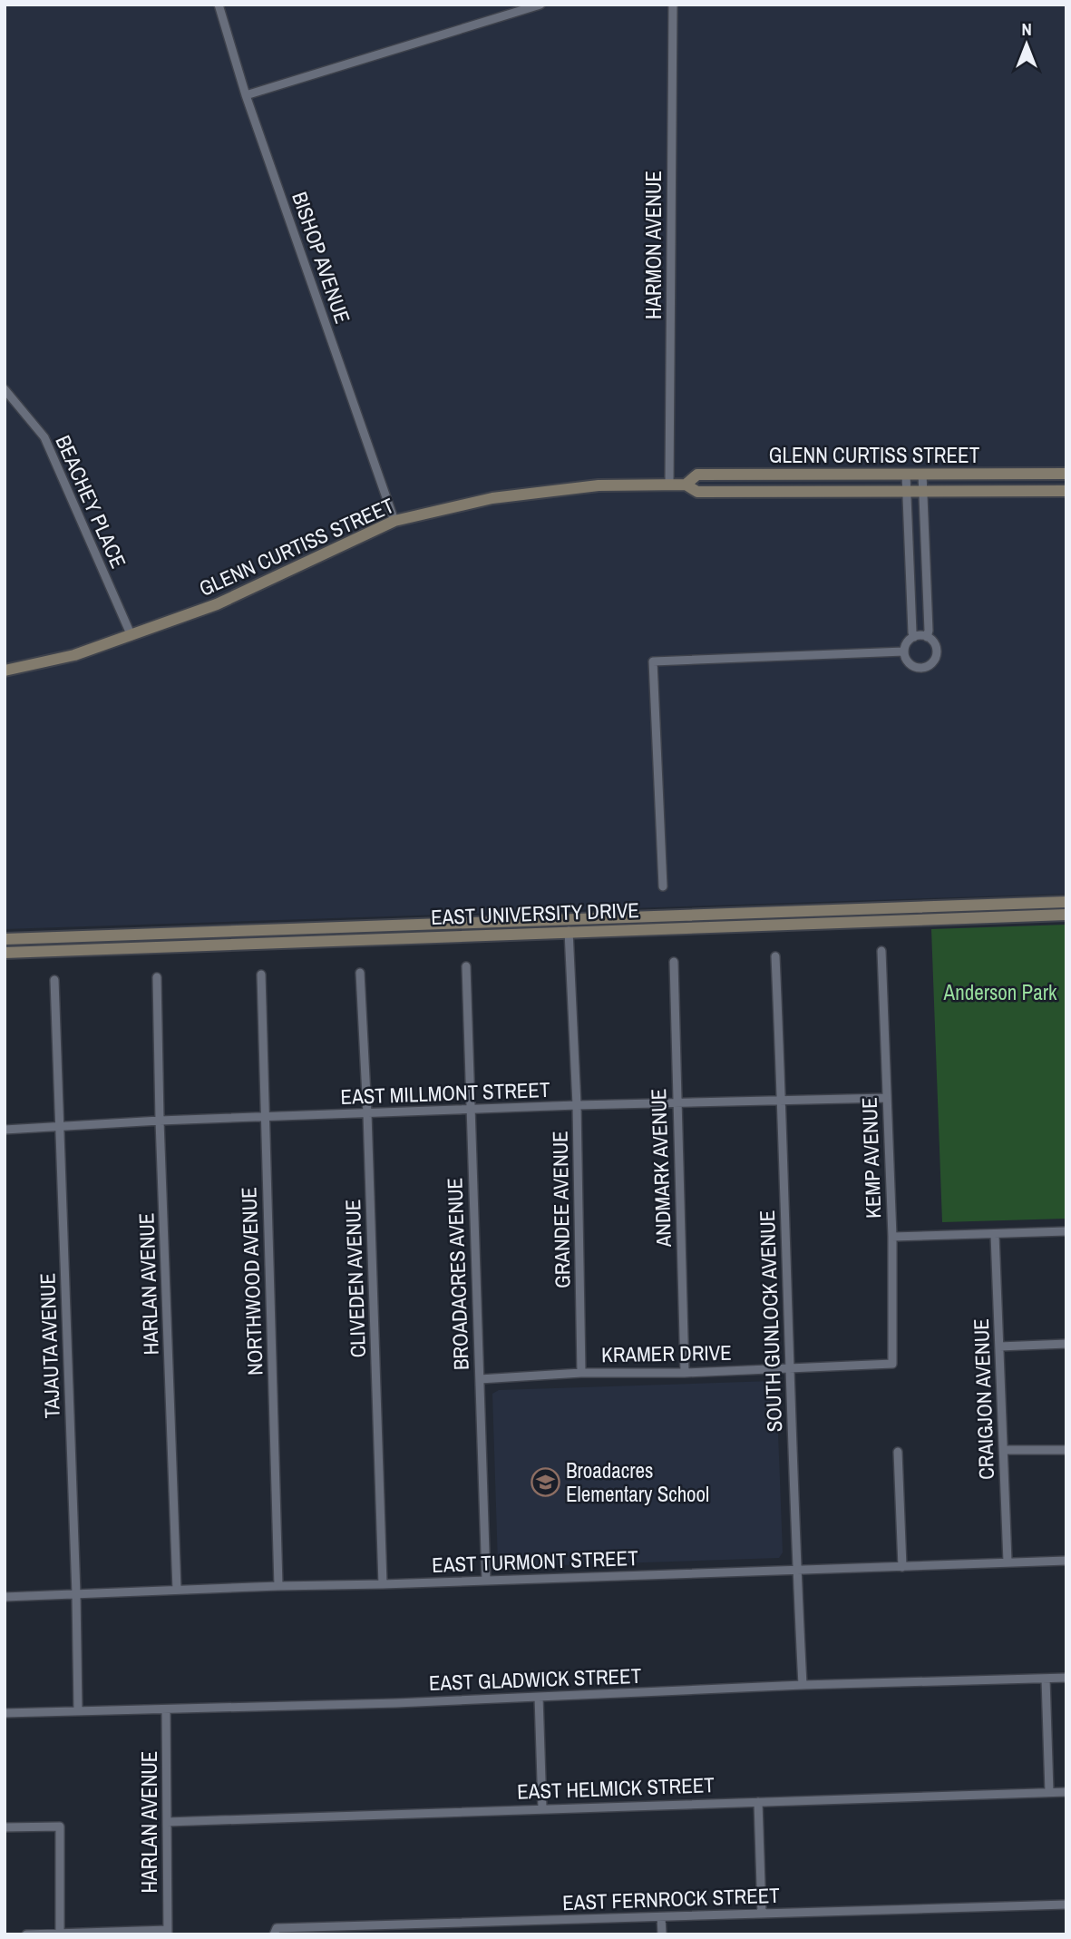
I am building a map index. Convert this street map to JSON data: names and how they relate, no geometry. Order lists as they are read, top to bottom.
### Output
{
  "streets": {
    "street": [
      "HARMON AVENUE",
      "BISHOP AVENUE",
      "GLENN CURTISS STREET",
      "BEACHEY PLACE",
      "EAST UNIVERSITY DRIVE",
      "EAST MILLMONT STREET",
      "KEMP AVENUE",
      "ANDMARK AVENUE",
      "GRANDEE AVENUE",
      "BROADACRES AVENUE",
      "CLIVEDEN AVENUE",
      "NORTHWOOD AVENUE",
      "HARLAN AVENUE",
      "SOUTH GUNLOCK AVENUE",
      "TAJAUTA AVENUE",
      "KRAMER DRIVE",
      "CRAIGJON AVENUE",
      "EAST TURMONT STREET",
      "EAST GLADWICK STREET",
      "EAST HELMICK STREET",
      "EAST FERNROCK STREET"
    ]
  },
  "crossings": [
    ["HARMON AVENUE", "GLENN CURTISS STREET"],
    ["BISHOP AVENUE", "GLENN CURTISS STREET"],
    ["GLENN CURTISS STREET", "BEACHEY PLACE"],
    ["EAST UNIVERSITY DRIVE", "GRANDEE AVENUE"],
    ["EAST MILLMONT STREET", "KEMP AVENUE"],
    ["EAST MILLMONT STREET", "ANDMARK AVENUE"],
    ["EAST MILLMONT STREET", "GRANDEE AVENUE"],
    ["EAST MILLMONT STREET", "BROADACRES AVENUE"],
    ["EAST MILLMONT STREET", "CLIVEDEN AVENUE"],
    ["EAST MILLMONT STREET", "NORTHWOOD AVENUE"],
    ["EAST MILLMONT STREET", "HARLAN AVENUE"],
    ["EAST MILLMONT STREET", "SOUTH GUNLOCK AVENUE"],
    ["EAST MILLMONT STREET", "TAJAUTA AVENUE"],
    ["KEMP AVENUE", "KRAMER DRIVE"],
    ["ANDMARK AVENUE", "KRAMER DRIVE"],
    ["GRANDEE AVENUE", "KRAMER DRIVE"],
    ["BROADACRES AVENUE", "KRAMER DRIVE"],
    ["BROADACRES AVENUE", "EAST TURMONT STREET"],
    ["CLIVEDEN AVENUE", "EAST TURMONT STREET"],
    ["NORTHWOOD AVENUE", "EAST TURMONT STREET"],
    ["HARLAN AVENUE", "EAST TURMONT STREET"],
    ["HARLAN AVENUE", "EAST GLADWICK STREET"],
    ["HARLAN AVENUE", "EAST HELMICK STREET"],
    ["SOUTH GUNLOCK AVENUE", "KRAMER DRIVE"],
    ["SOUTH GUNLOCK AVENUE", "EAST TURMONT STREET"],
    ["SOUTH GUNLOCK AVENUE", "EAST GLADWICK STREET"],
    ["TAJAUTA AVENUE", "EAST TURMONT STREET"],
    ["TAJAUTA AVENUE", "EAST GLADWICK STREET"],
    ["CRAIGJON AVENUE", "EAST TURMONT STREET"]
  ],
  "parks": ["Anderson Park"],
  "places": {
    "school or university": ["Broadacres Elementary School"]
  },
  "north": "top"
}
